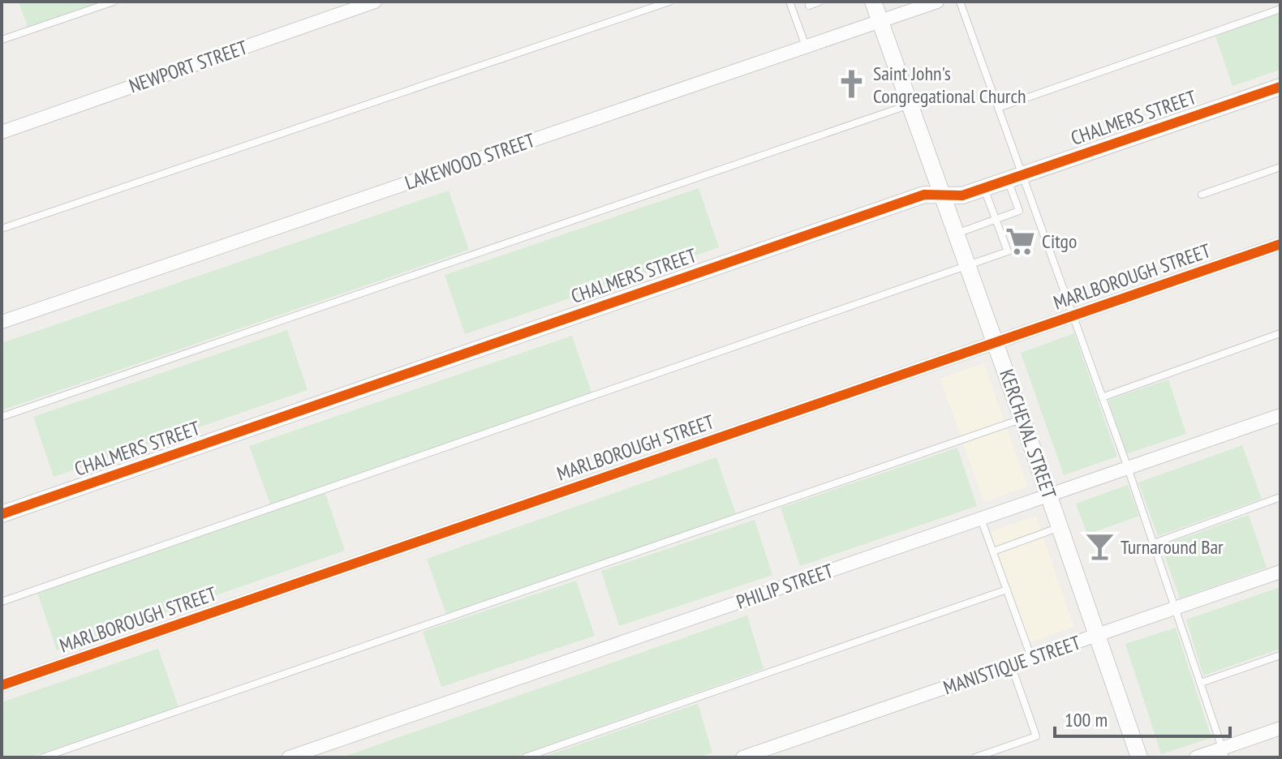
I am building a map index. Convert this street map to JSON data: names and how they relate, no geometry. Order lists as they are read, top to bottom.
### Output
{
  "streets": {
    "street": [
      "NEWPORT STREET",
      "CHALMERS STREET",
      "LAKEWOOD STREET",
      "MARLBOROUGH STREET",
      "KERCHEVAL STREET",
      "PHILIP STREET",
      "MANISTIQUE STREET"
    ]
  },
  "crossings": [
    ["CHALMERS STREET", "KERCHEVAL STREET"],
    ["LAKEWOOD STREET", "KERCHEVAL STREET"],
    ["MARLBOROUGH STREET", "KERCHEVAL STREET"],
    ["KERCHEVAL STREET", "PHILIP STREET"],
    ["KERCHEVAL STREET", "MANISTIQUE STREET"]
  ],
  "places": {
    "church": ["Saint John's Congregational Church"],
    "supermarket": ["Citgo"],
    "bar": ["Turnaround Bar"]
  },
  "scale_bar": "100 m"
}
